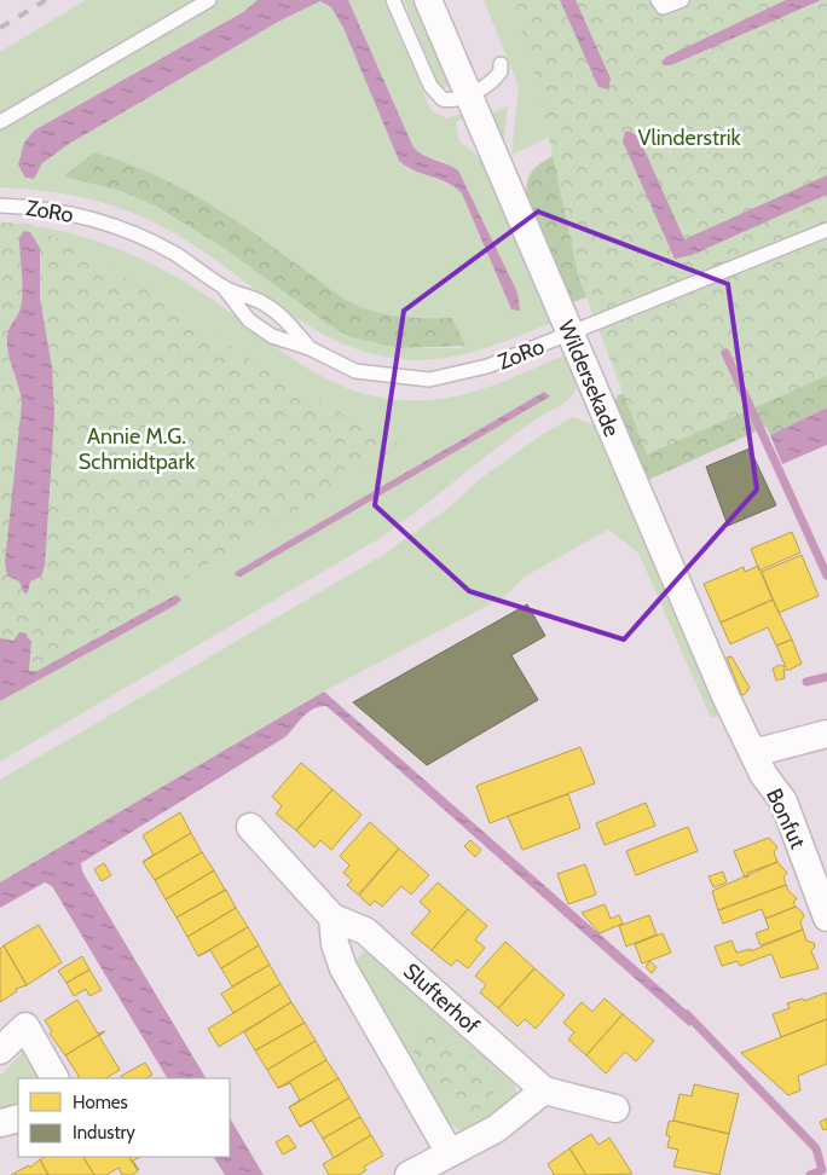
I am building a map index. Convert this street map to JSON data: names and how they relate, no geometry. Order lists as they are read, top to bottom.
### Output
{
  "streets": {
    "street": ["Wildersekade", "Bonfut", "Slufterhof"],
    "lane": ["ZoRo"]
  },
  "crossings": [
    ["ZoRo", "Wildersekade"],
    ["Wildersekade", "Bonfut"]
  ],
  "parks": ["Vlinderstrik", "Annie M.G. Schmidtpark"],
  "legend": ["Homes", "Industry"]
}
